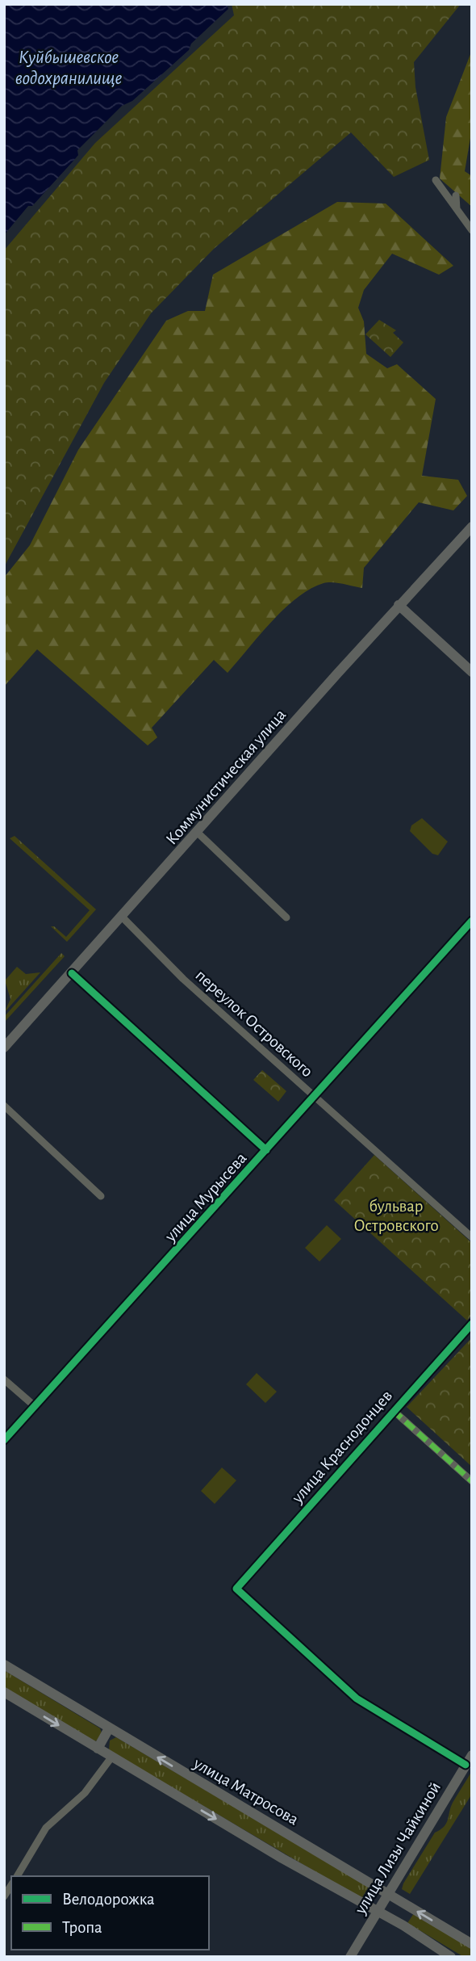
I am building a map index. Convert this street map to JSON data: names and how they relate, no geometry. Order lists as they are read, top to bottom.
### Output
{
  "streets": {
    "main road": ["Коммунистическая улица", "улица Матросова", "улица Лизы Чайкиной"],
    "street": ["переулок Островского", "улица Мурысева", "улица Краснодонцев"]
  },
  "crossings": [
    ["Коммунистическая улица", "переулок Островского"],
    ["переулок Островского", "улица Мурысева"],
    ["улица Краснодонцев", "улица Лизы Чайкиной"],
    ["улица Матросова", "улица Лизы Чайкиной"]
  ],
  "water": ["Куйбышевское водохранилище"],
  "parks": ["бульвар Островского"],
  "legend": ["Велодорожка", "Тропа"]
}
